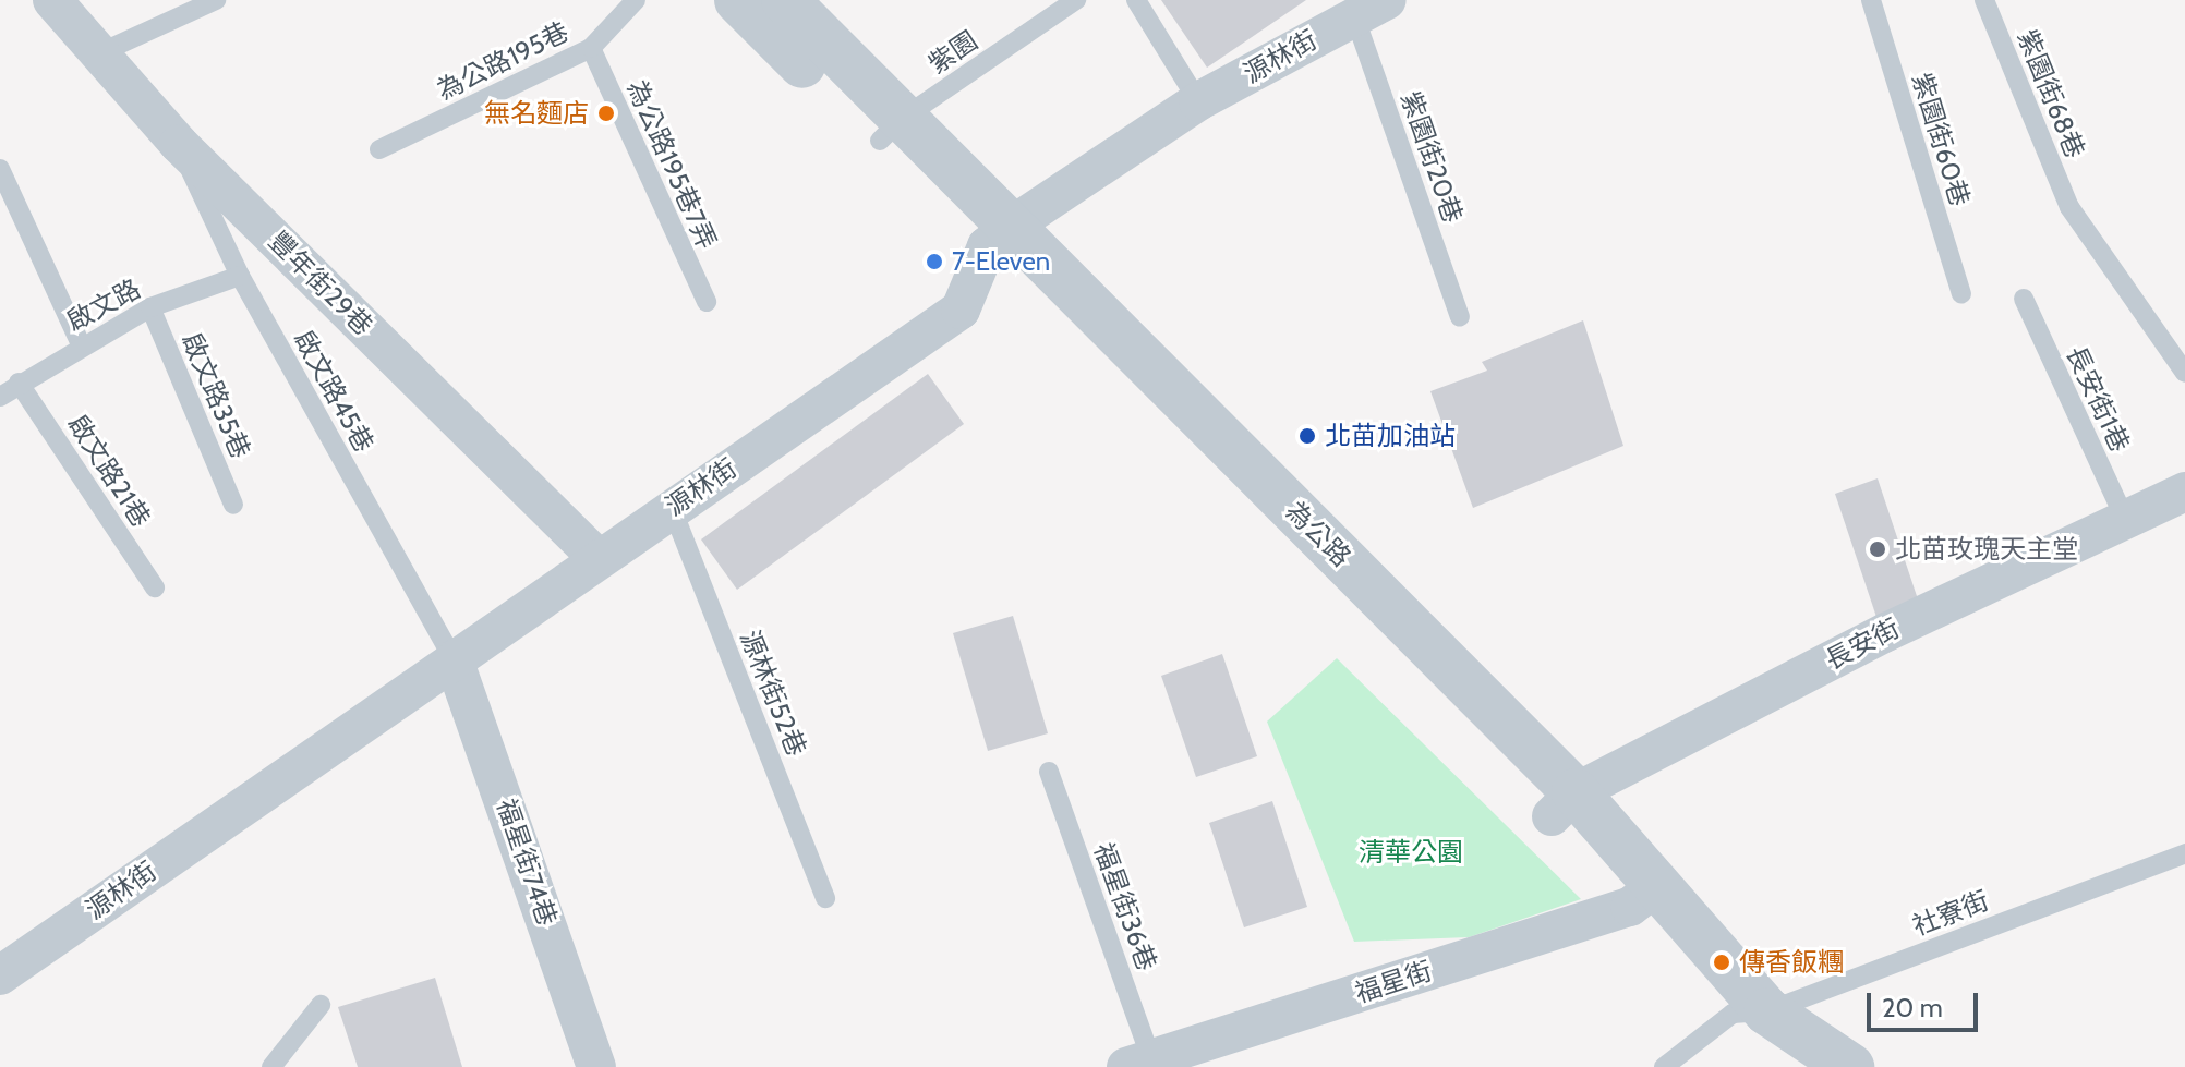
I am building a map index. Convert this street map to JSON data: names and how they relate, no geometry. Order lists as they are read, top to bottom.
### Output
{
  "streets": {
    "street": [
      "源林街",
      "豐年街29巷",
      "為公路",
      "長安街",
      "福星街74巷",
      "福星街"
    ],
    "lane": [
      "紫園",
      "為公路195巷",
      "紫園街68巷",
      "紫園街60巷",
      "紫園街20巷",
      "為公路195巷7弄",
      "啟文路",
      "啟文路45巷",
      "啟文路35巷",
      "長安街1巷",
      "啟文路21巷",
      "源林街52巷",
      "福星街36巷",
      "社寮街"
    ]
  },
  "crossings": [
    ["紫園", "為公路"],
    ["源林街", "紫園街20巷"],
    ["源林街", "豐年街29巷"],
    ["源林街", "啟文路45巷"],
    ["源林街", "為公路"],
    ["源林街", "源林街52巷"],
    ["源林街", "福星街74巷"],
    ["為公路195巷", "為公路195巷7弄"],
    ["豐年街29巷", "啟文路45巷"],
    ["啟文路", "啟文路45巷"],
    ["啟文路", "啟文路35巷"],
    ["啟文路", "啟文路21巷"],
    ["啟文路45巷", "福星街74巷"],
    ["長安街1巷", "長安街"],
    ["為公路", "長安街"],
    ["為公路", "社寮街"],
    ["為公路", "福星街"],
    ["福星街36巷", "福星街"]
  ],
  "parks": ["清華公園"],
  "places": [
    "無名麵店",
    "7-Eleven",
    "北苗加油站",
    "北苗玫瑰天主堂",
    "傳香飯糰"
  ],
  "scale_bar": "20 m"
}
